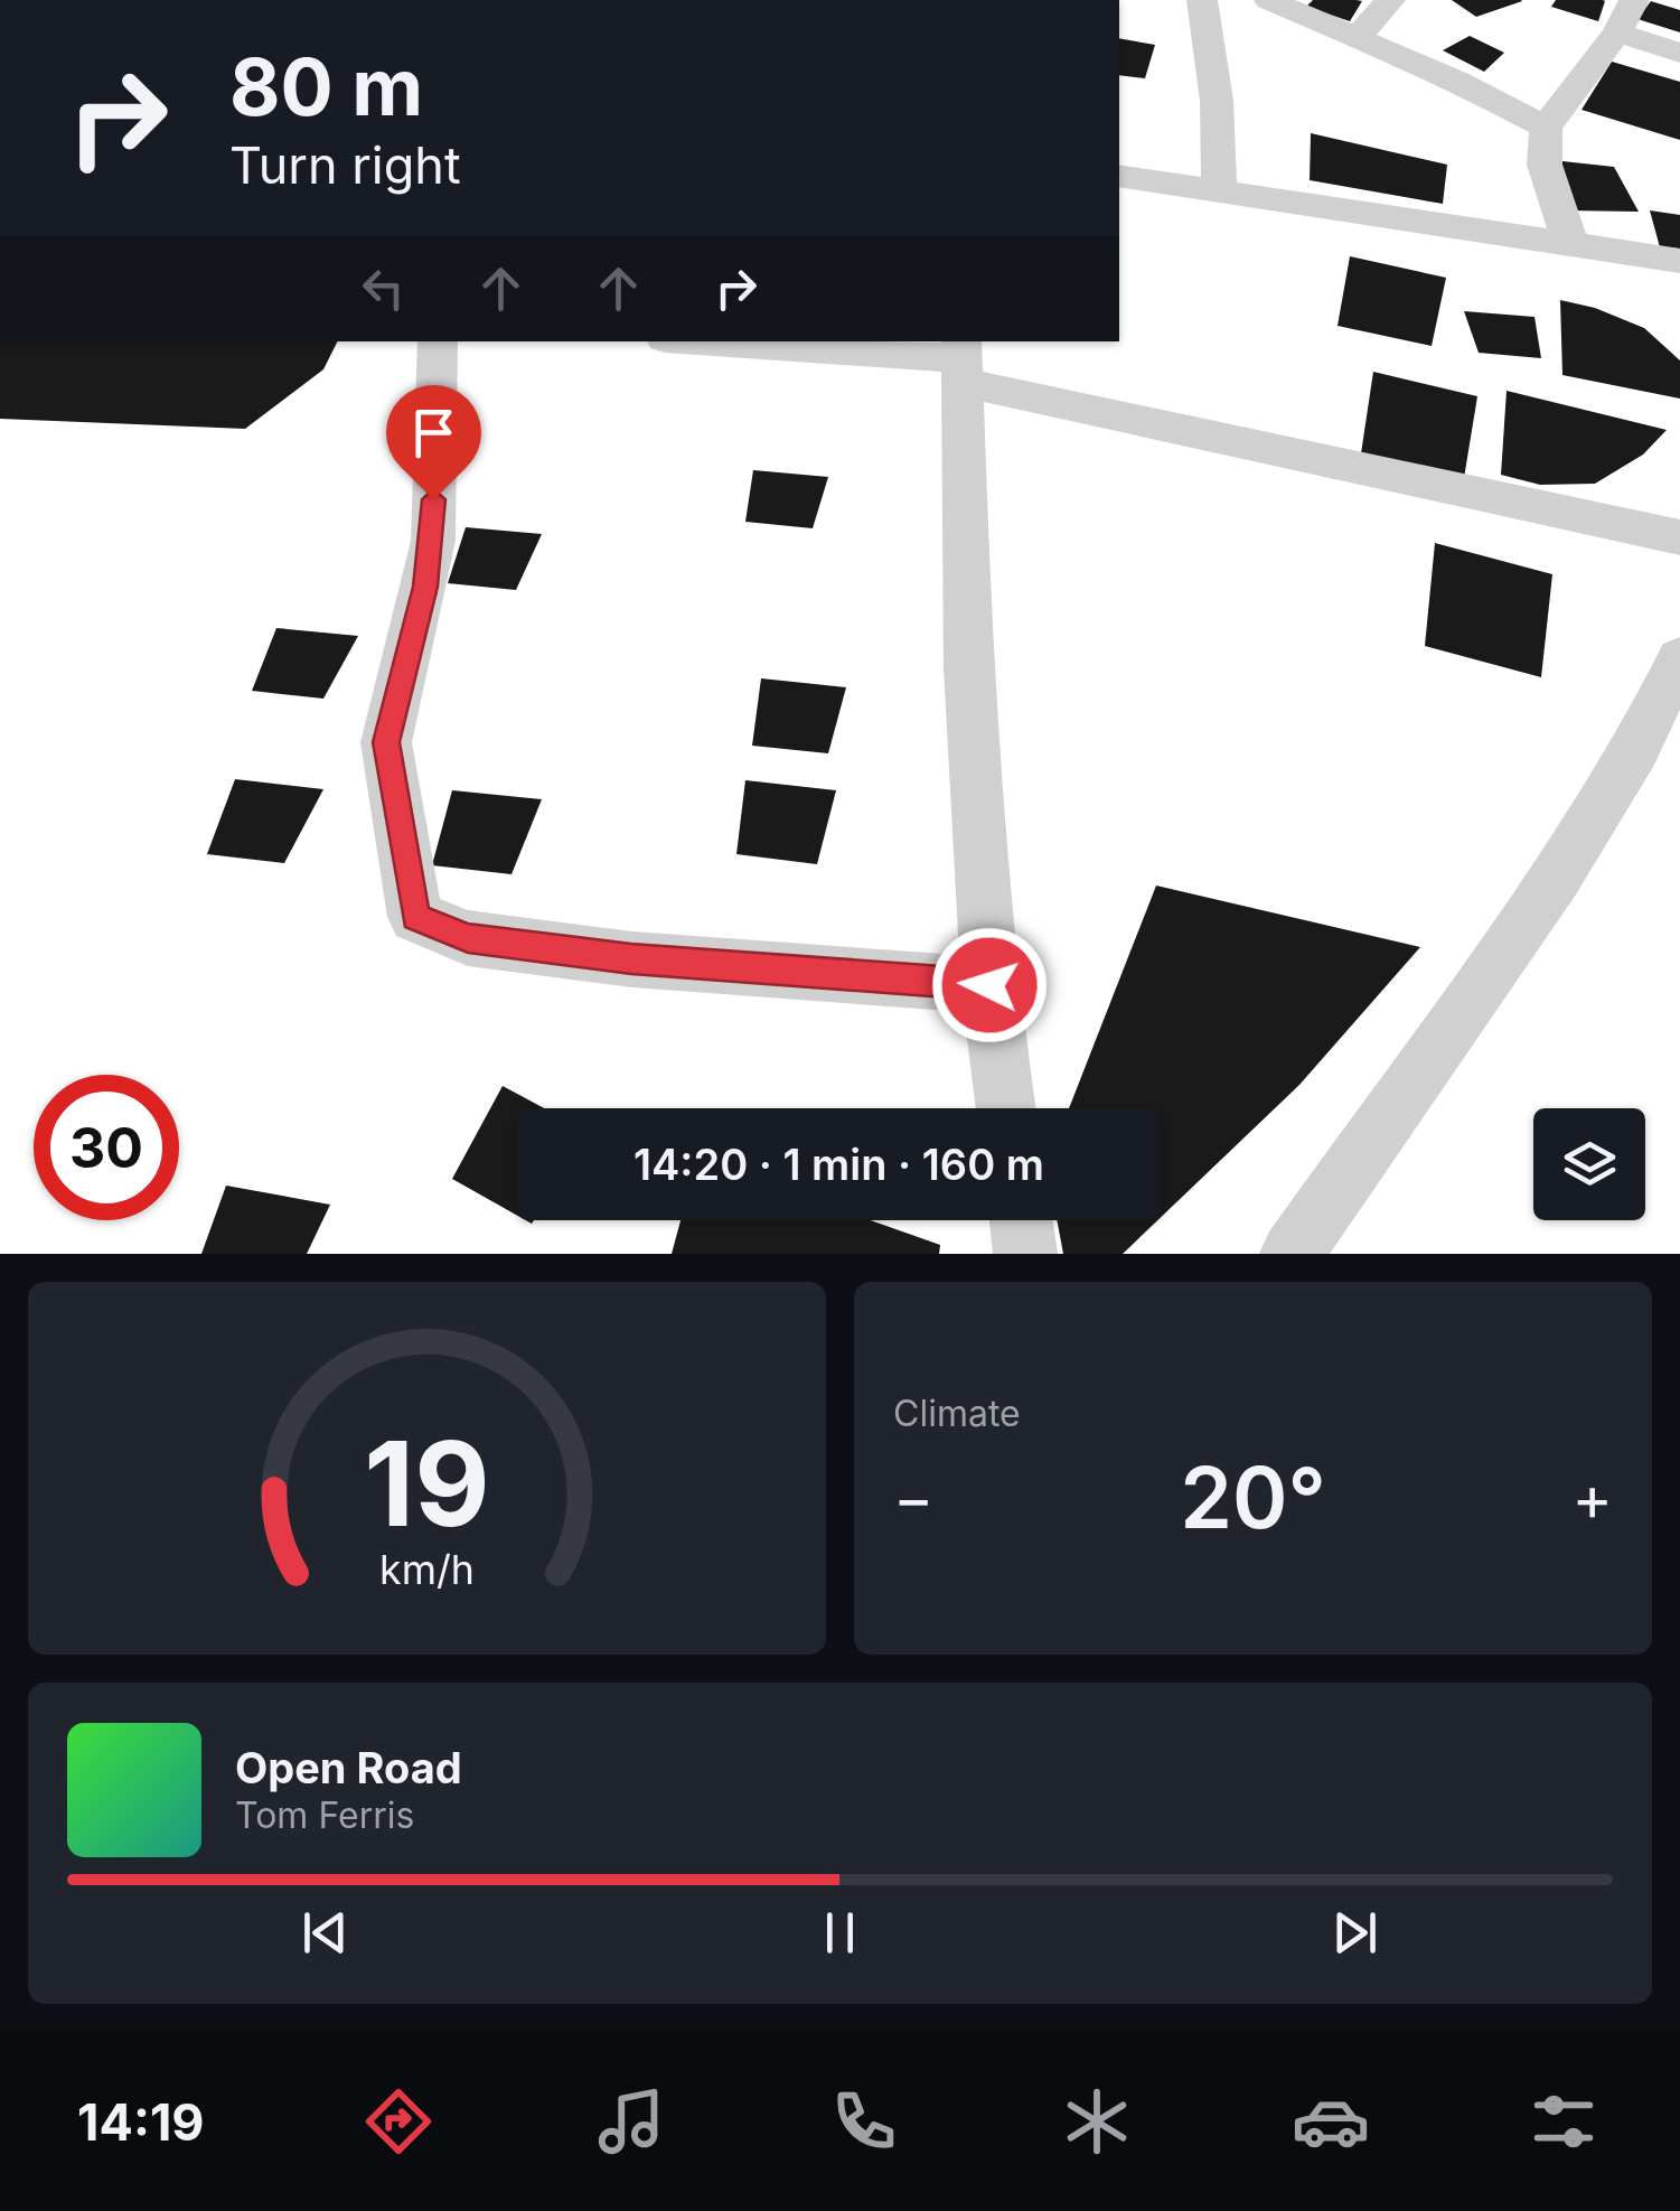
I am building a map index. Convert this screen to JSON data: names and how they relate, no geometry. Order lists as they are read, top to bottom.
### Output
{
  "page": {
    "turn": ["80 m", "Turn right"],
    "limit": "30",
    "trip": "14:20 · 1 min · 160 m",
    "tile": "Climate",
    "heat": ["−", "20°", "+"],
    "song": ["Open Road", "Tom Ferris"],
    "tabs": "14:19",
    "gauge": ["19", "km/h"]
  }
}
